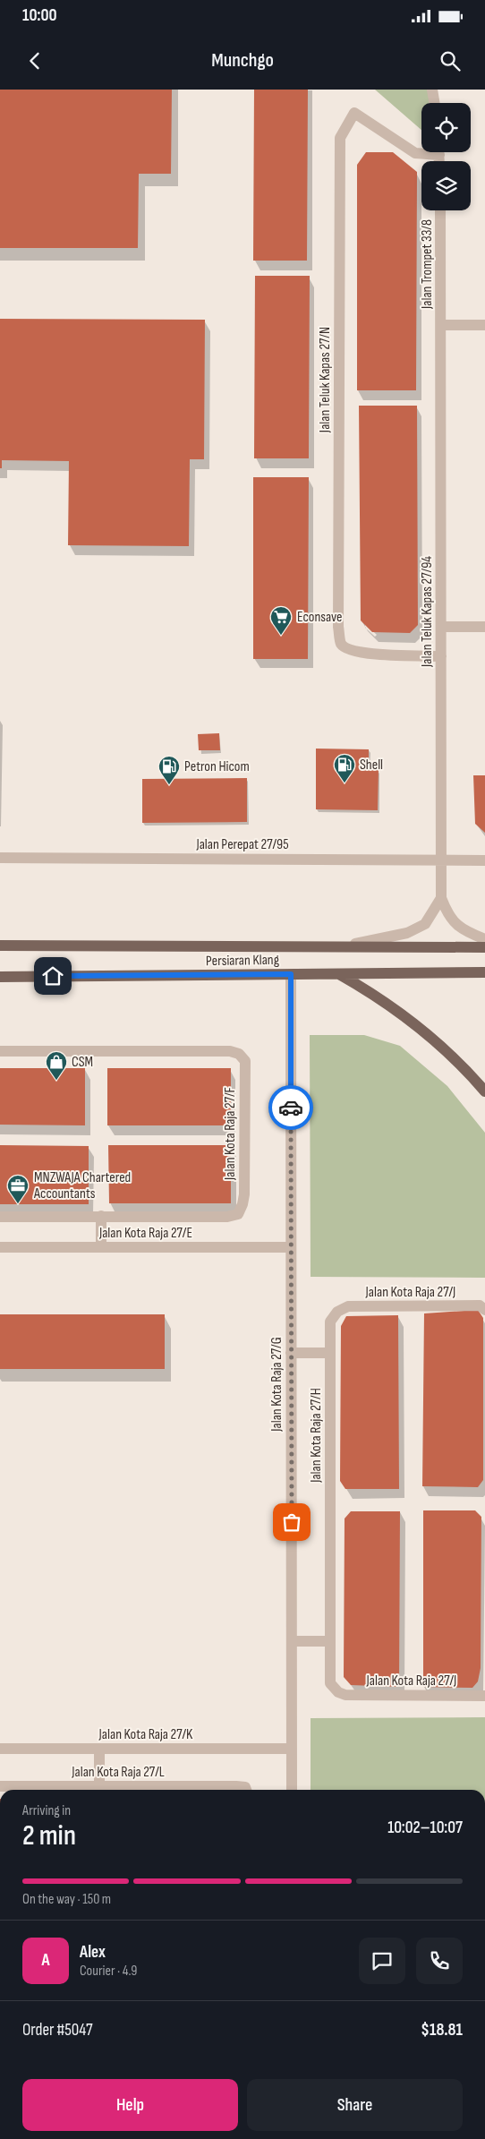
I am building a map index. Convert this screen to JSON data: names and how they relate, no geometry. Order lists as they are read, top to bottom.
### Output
{
  "streets": {
    "main road": ["Persiaran Klang"],
    "street": [
      "Jalan Trompet 33/8",
      "Jalan Teluk Kapas 27/N",
      "Jalan Teluk Kapas 27/94",
      "Jalan Perepat 27/95",
      "Jalan Kota Raja 27/F",
      "Jalan Kota Raja 27/E",
      "Jalan Kota Raja 27/J",
      "Jalan Kota Raja 27/G",
      "Jalan Kota Raja 27/H",
      "Jalan Kota Raja 27/K",
      "Jalan Kota Raja 27/L"
    ]
  },
  "crossings": [
    ["Jalan Trompet 33/8", "Jalan Teluk Kapas 27/94"],
    ["Jalan Teluk Kapas 27/N", "Jalan Teluk Kapas 27/94"],
    ["Jalan Teluk Kapas 27/94", "Jalan Perepat 27/95"],
    ["Persiaran Klang", "Jalan Kota Raja 27/G"],
    ["Jalan Kota Raja 27/E", "Jalan Kota Raja 27/G"],
    ["Jalan Kota Raja 27/J", "Jalan Kota Raja 27/H"],
    ["Jalan Kota Raja 27/G", "Jalan Kota Raja 27/K"]
  ],
  "places": {
    "supermarket": ["Econsave"],
    "fuel station": ["Shell", "Petron Hicom"],
    "shop": ["CSM"],
    "office": ["MNZWAJA Chartered Accountants"]
  },
  "page": {
    "status": "10:00",
    "header": "Munchgo",
    "heading": ["2 min", "Arriving in", "10:02–10:07"],
    "panel": [
      "Alex",
      "Courier · 4.9",
      "Order #5047",
      "$18.81"
    ],
    "bar": "On the way · 150 m",
    "round": "A",
    "buttons": ["Help", "Share"]
  }
}
